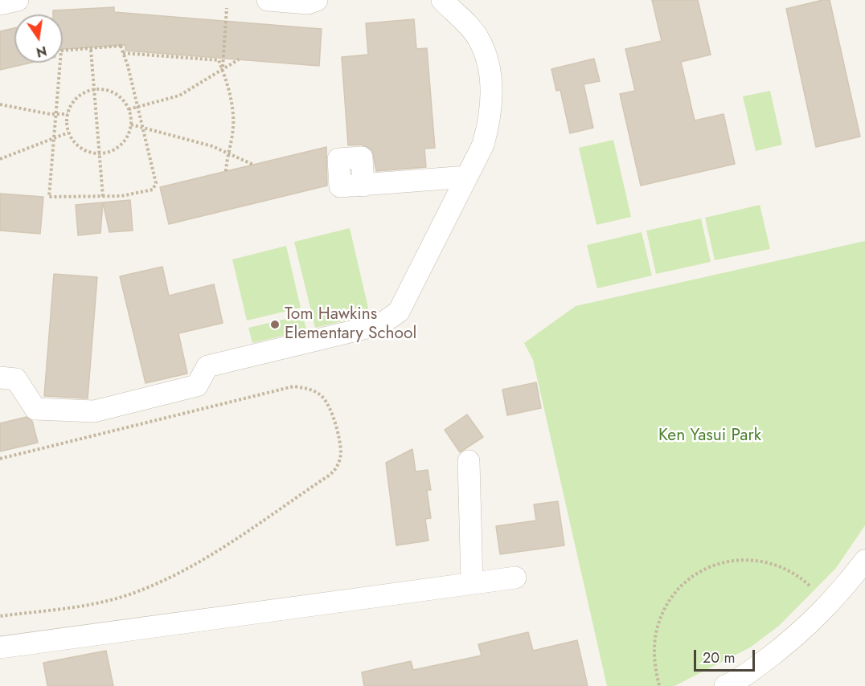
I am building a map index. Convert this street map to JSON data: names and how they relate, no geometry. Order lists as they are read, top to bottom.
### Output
{
  "parks": ["Ken Yasui Park"],
  "places": ["Tom Hawkins Elementary School"],
  "scale_bar": "20 m",
  "north": "bottom"
}
